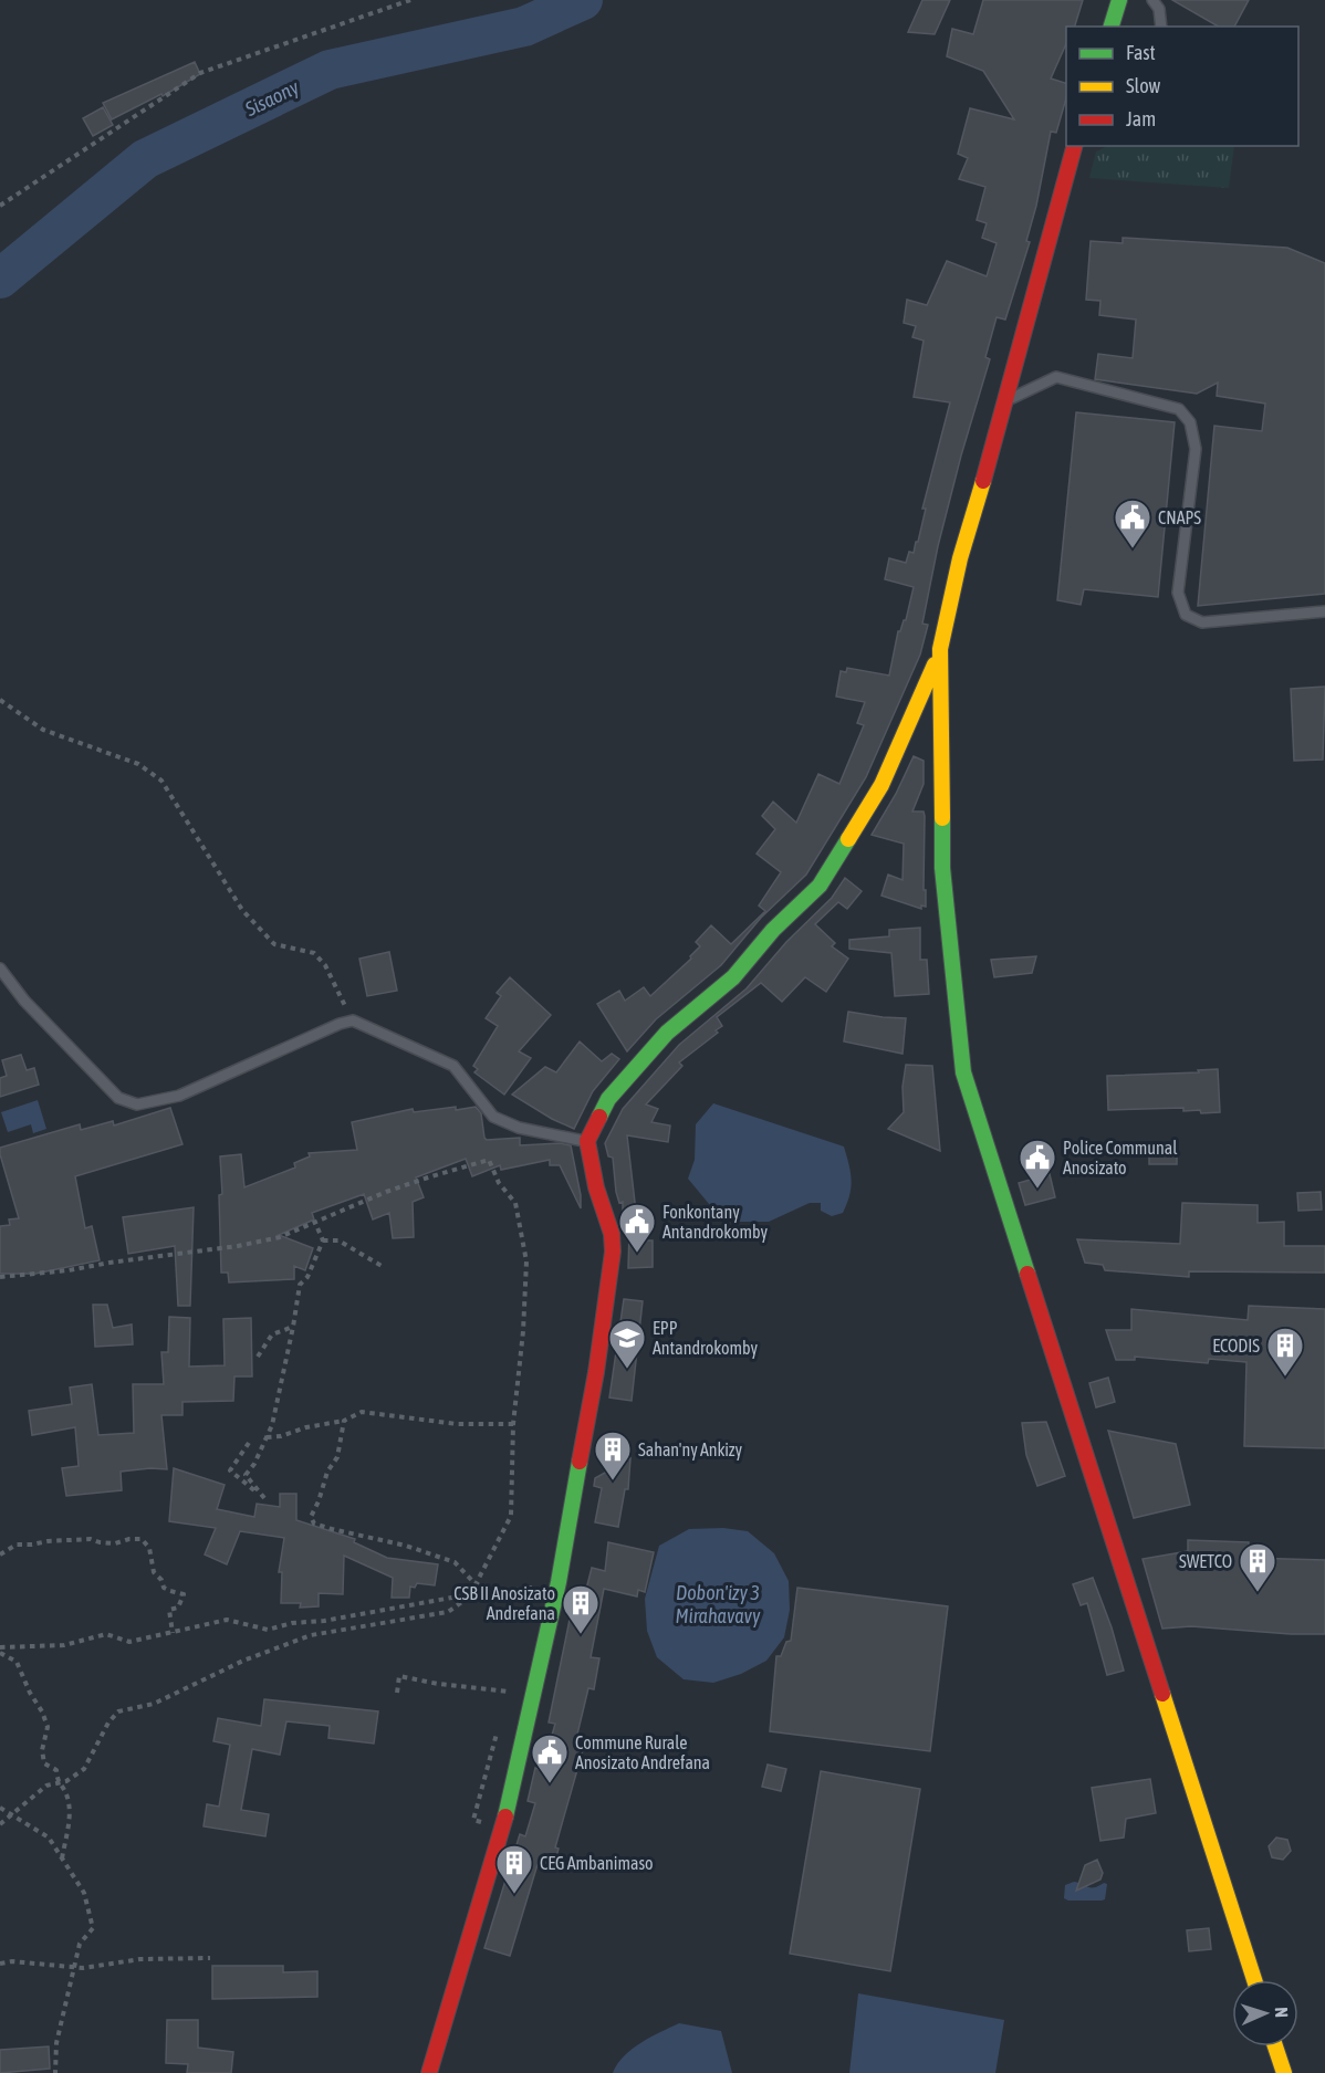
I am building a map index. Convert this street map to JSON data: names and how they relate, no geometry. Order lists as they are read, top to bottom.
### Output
{
  "water": ["Sisaony", "Dobon'izy 3 Mirahavavy"],
  "places": {
    "public building": [
      "CNAPS",
      "Police Communal Anosizato",
      "Fonkontany Antandrokomby",
      "Commune Rurale Anosizato Andrefana"
    ],
    "school or university": ["EPP Antandrokomby"],
    "building": [
      "ECODIS",
      "Sahan'ny Ankizy",
      "SWETCO",
      "CSB II Anosizato Andrefana",
      "CEG Ambanimaso"
    ]
  },
  "legend": ["Fast", "Slow", "Jam"],
  "north": "right"
}
